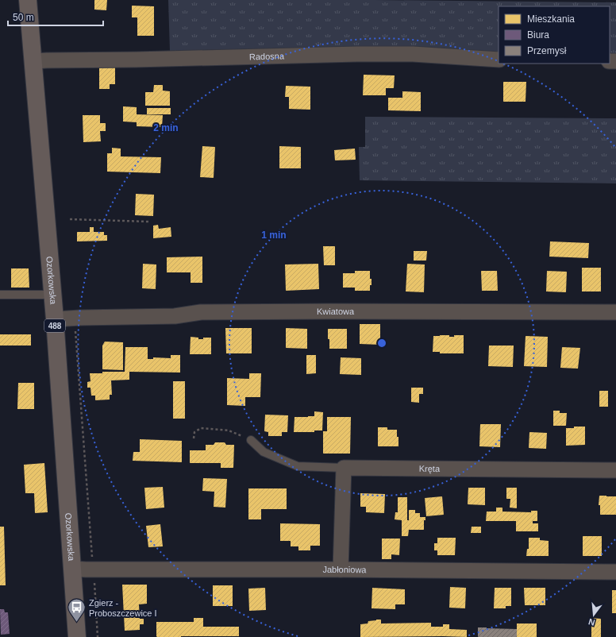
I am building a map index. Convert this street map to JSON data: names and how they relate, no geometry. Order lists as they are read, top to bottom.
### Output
{
  "streets": {
    "main road": ["Ozorkowska", "488"],
    "street": [
      "Radosna",
      "Kwiatowa",
      "Kręta",
      "Jabłoniowa"
    ]
  },
  "crossings": [
    ["Radosna", "Ozorkowska"],
    ["Ozorkowska", "Kwiatowa"],
    ["Ozorkowska", "Jabłoniowa"]
  ],
  "places": {
    "bus stop": ["Zgierz - Proboszczewice I"]
  },
  "legend": ["Mieszkania", "Biura", "Przemysł"],
  "scale_bar": "50 m",
  "north": "bottom",
  "rings": ["2 min", "1 min"]
}
